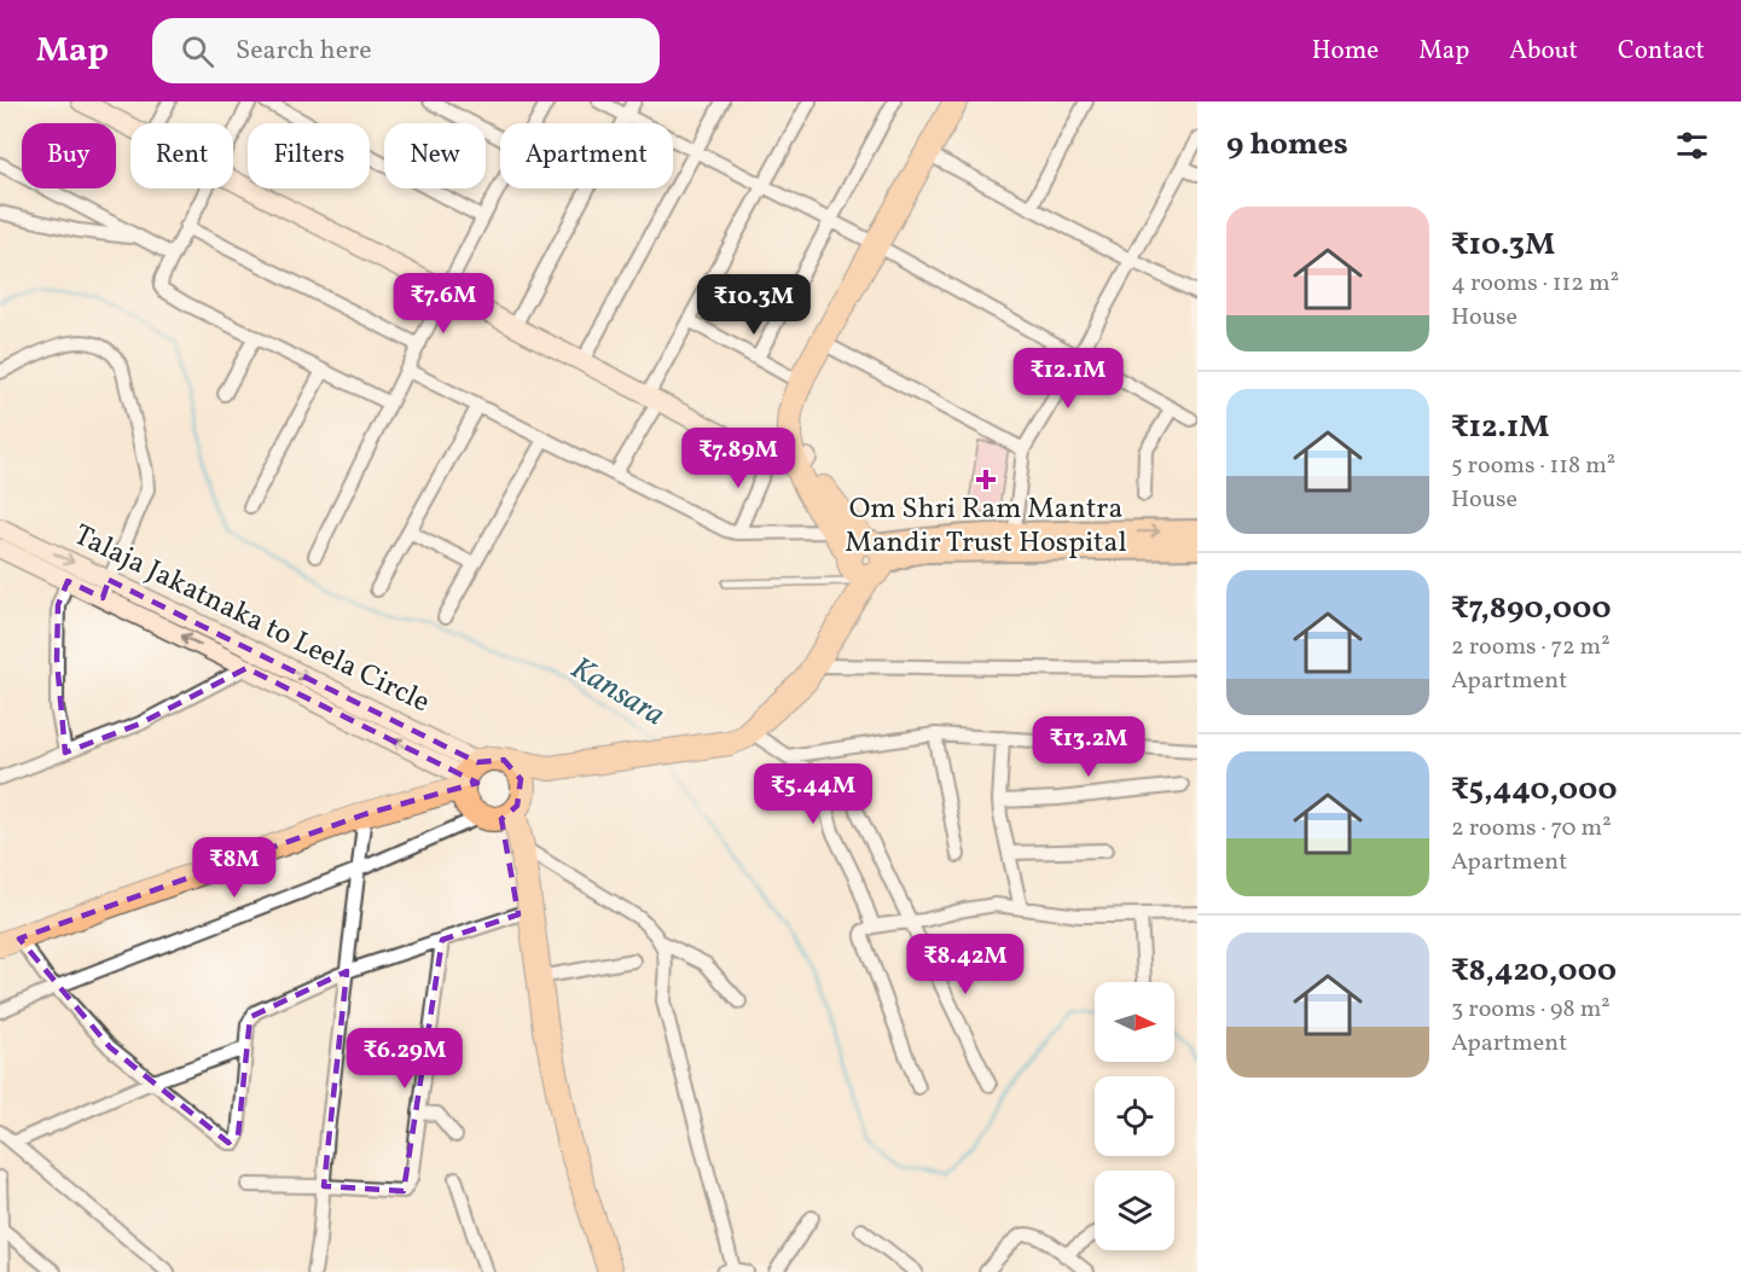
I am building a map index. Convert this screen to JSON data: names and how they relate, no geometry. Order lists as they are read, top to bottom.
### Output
{
  "streets": {
    "main road": ["Talaja Jakatnaka to Leela Circle"]
  },
  "water": ["Kansara"],
  "places": {
    "health": ["Om Shri Ram Mantra Mandir Trust Hospital"]
  },
  "north": "right",
  "page": {
    "header": "Map",
    "search": "Search here",
    "nav": [
      "Home",
      "Map",
      "About",
      "Contact"
    ],
    "heading": "9 homes",
    "chip": [
      "Buy",
      "Rent",
      "Filters",
      "New",
      "Apartment"
    ],
    "list": [
      {
        "name": "₹10.3M",
        "note": "4 rooms · 112 m² · House"
      },
      {
        "name": "₹12.1M",
        "note": "5 rooms · 118 m² · House"
      },
      {
        "name": "₹7,890,000",
        "note": "2 rooms · 72 m² · Apartment"
      },
      {
        "name": "₹5,440,000",
        "note": "2 rooms · 70 m² · Apartment"
      },
      {
        "name": "₹8,420,000",
        "note": "3 rooms · 98 m² · Apartment"
      }
    ],
    "price": [
      "₹7.6M",
      "₹10.3M",
      "₹12.1M",
      "₹7.89M",
      "₹13.2M",
      "₹5.44M",
      "₹8M",
      "₹8.42M",
      "₹6.29M"
    ]
  }
}
